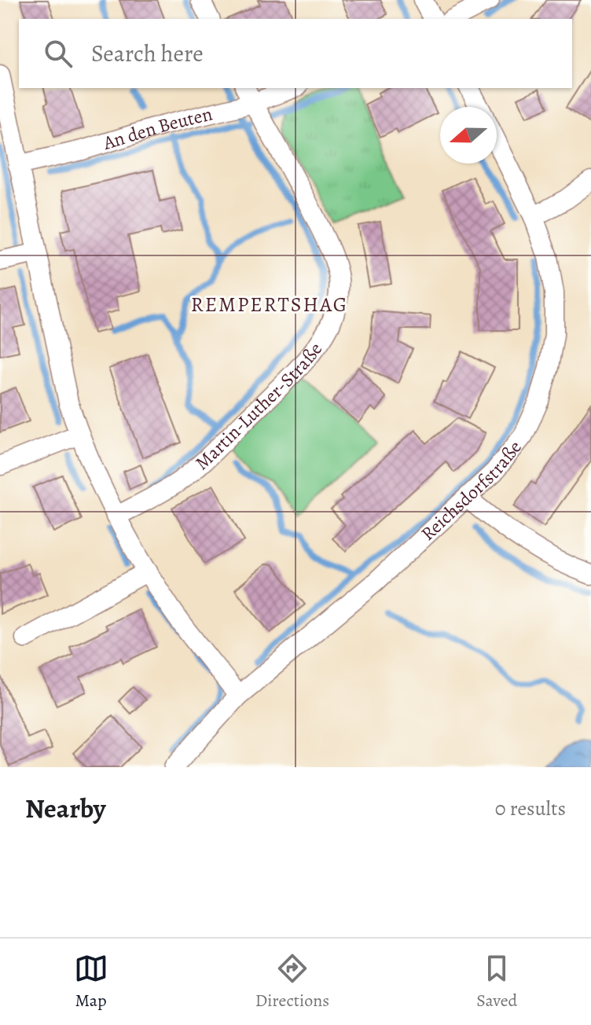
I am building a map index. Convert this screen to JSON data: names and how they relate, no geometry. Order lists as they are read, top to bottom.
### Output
{
  "streets": {
    "street": ["An den Beuten", "Martin-Luther-Straße", "Reichsdorfstraße"]
  },
  "crossings": [
    ["An den Beuten", "Martin-Luther-Straße"]
  ],
  "districts": ["REMPERTSHAG"],
  "north": "left",
  "page": {
    "search": "Search here",
    "heading": ["Nearby", "0 results"],
    "nav": ["Map", "Directions", "Saved"]
  }
}
